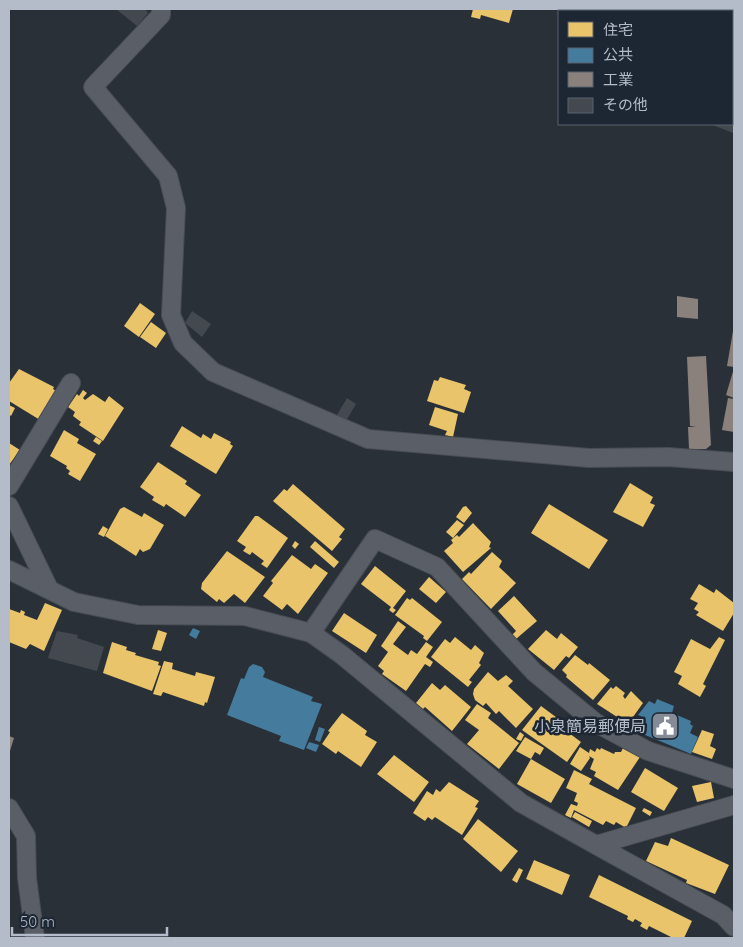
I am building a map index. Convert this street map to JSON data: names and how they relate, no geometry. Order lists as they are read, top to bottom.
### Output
{
  "places": {
    "public building": ["小泉簡易郵便局"]
  },
  "legend": [
    "住宅",
    "公共",
    "工業",
    "その他"
  ],
  "scale_bar": "50 m"
}
